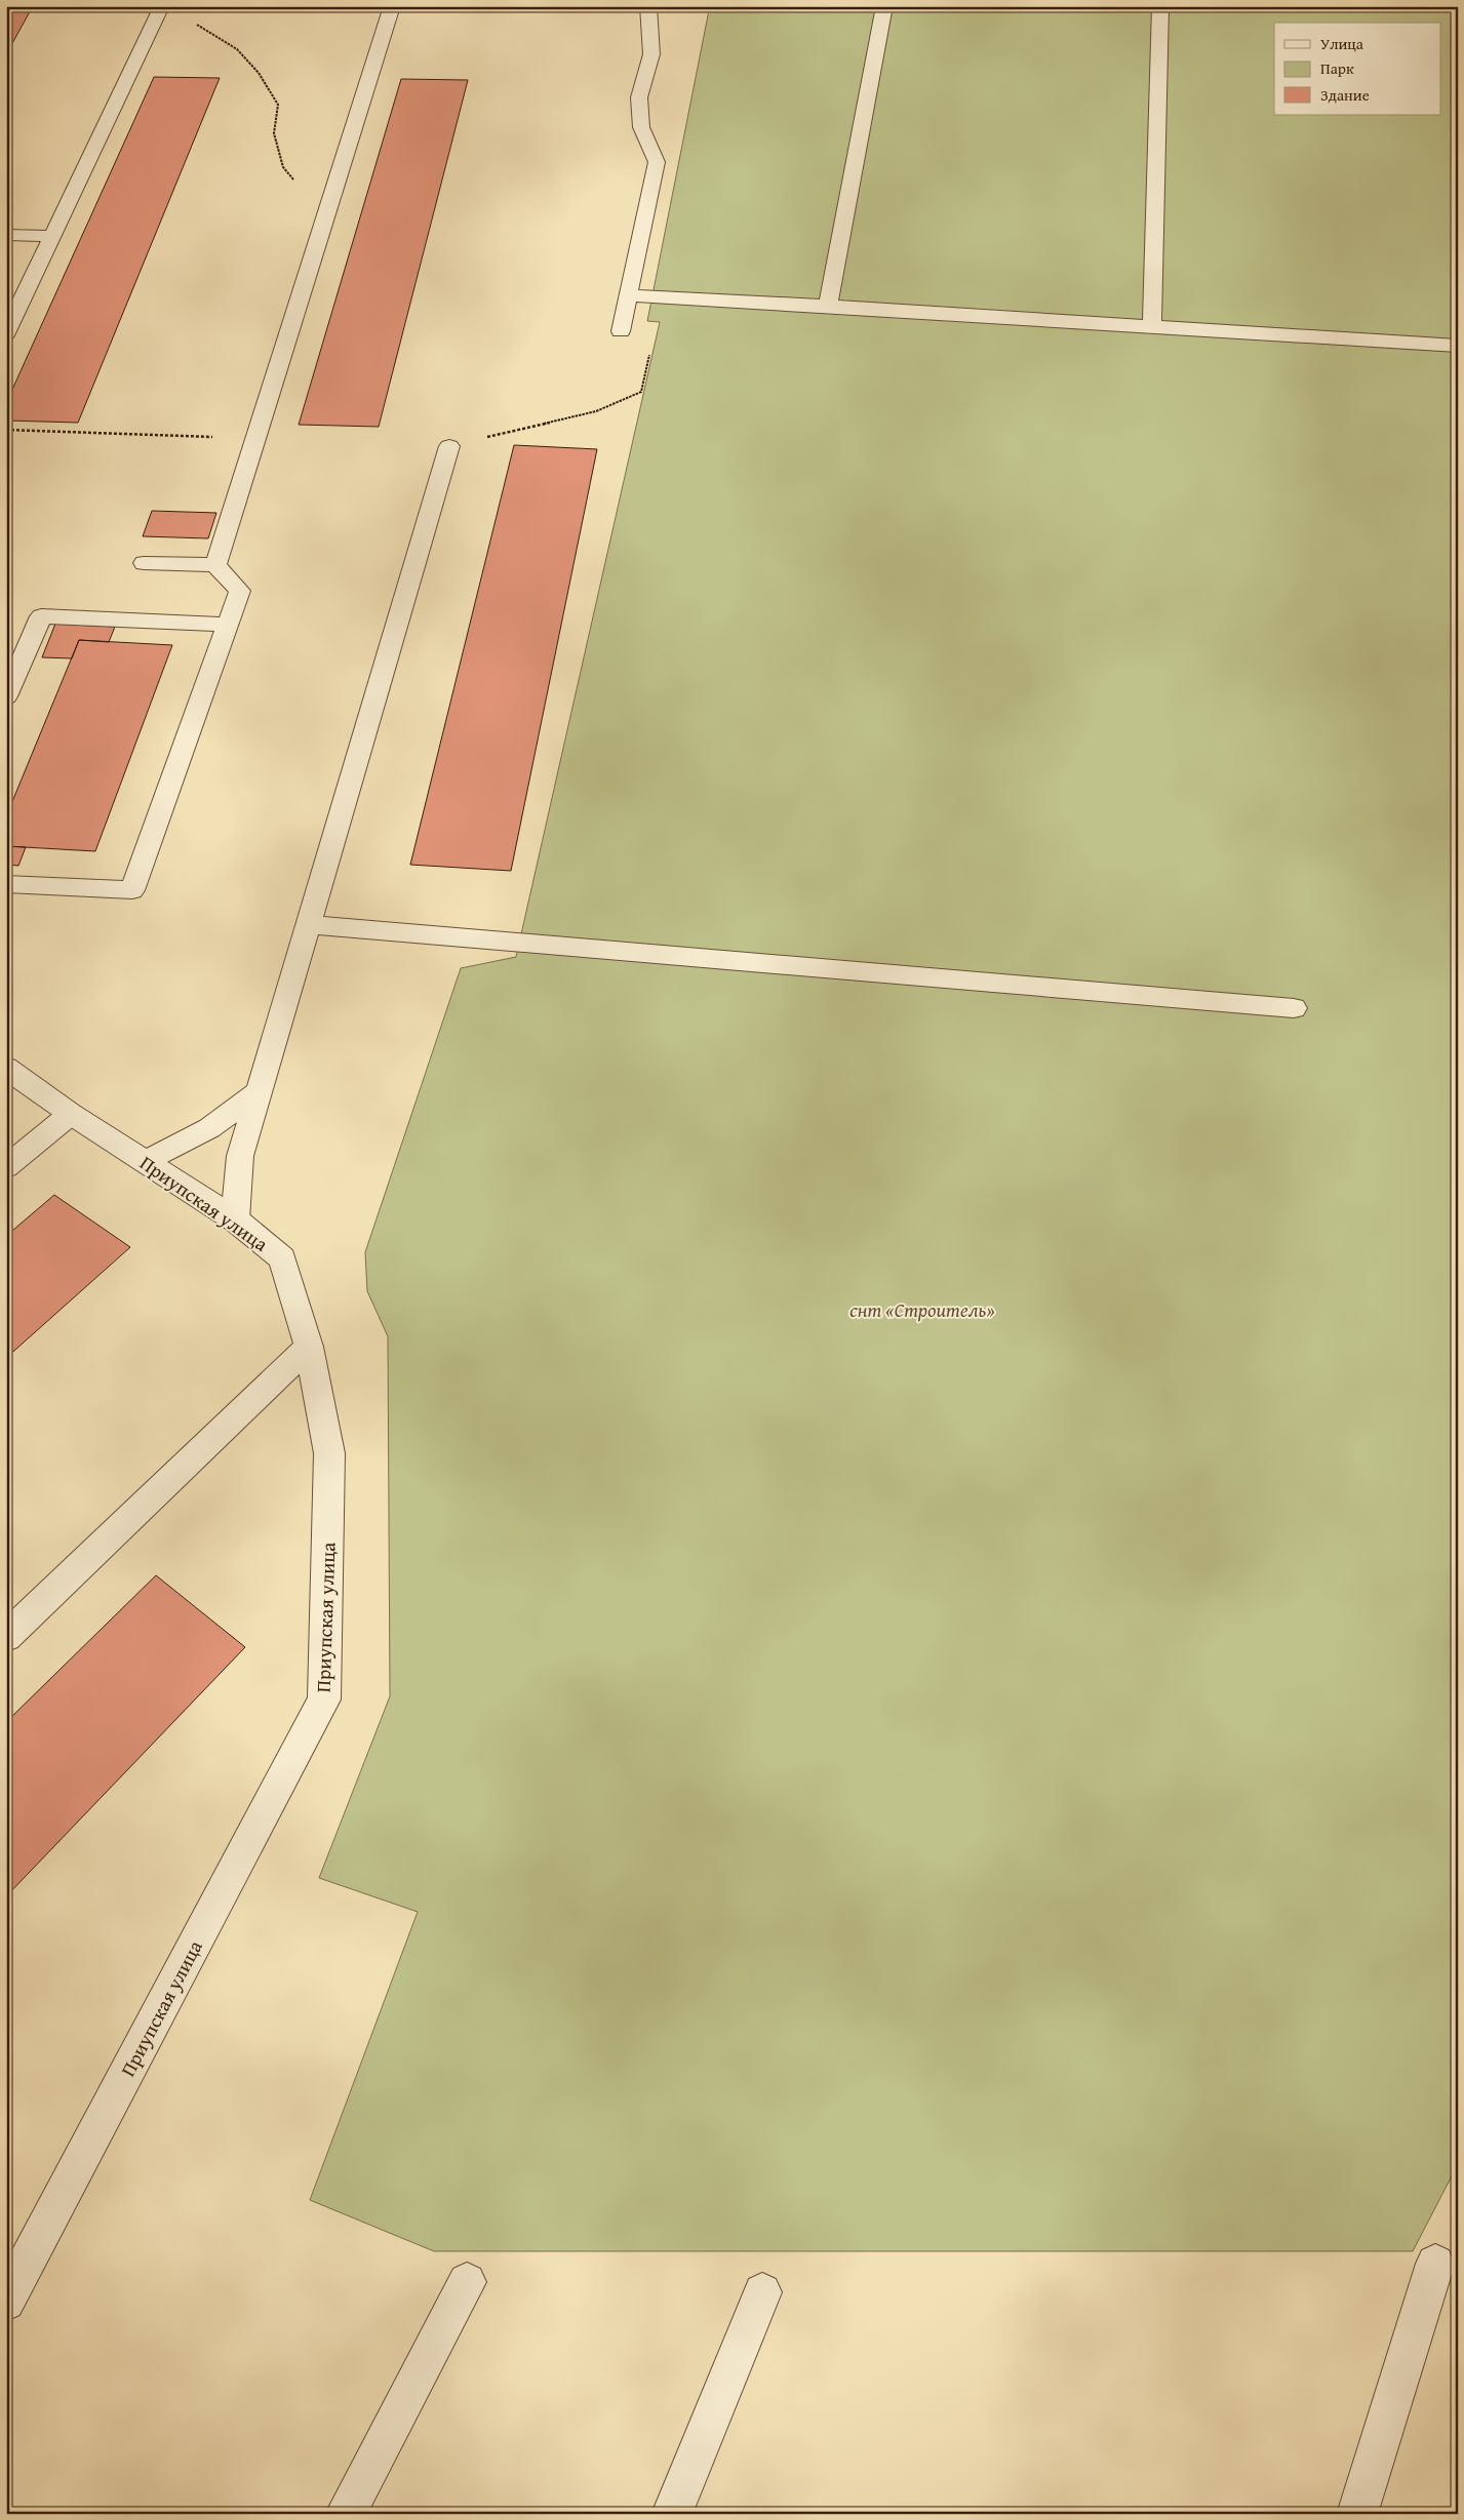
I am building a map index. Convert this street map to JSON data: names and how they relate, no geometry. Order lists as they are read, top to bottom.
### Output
{
  "streets": {
    "street": ["Приупская улица"]
  },
  "parks": ["снт «Строитель»"],
  "legend": ["Улица", "Парк", "Здание"]
}
